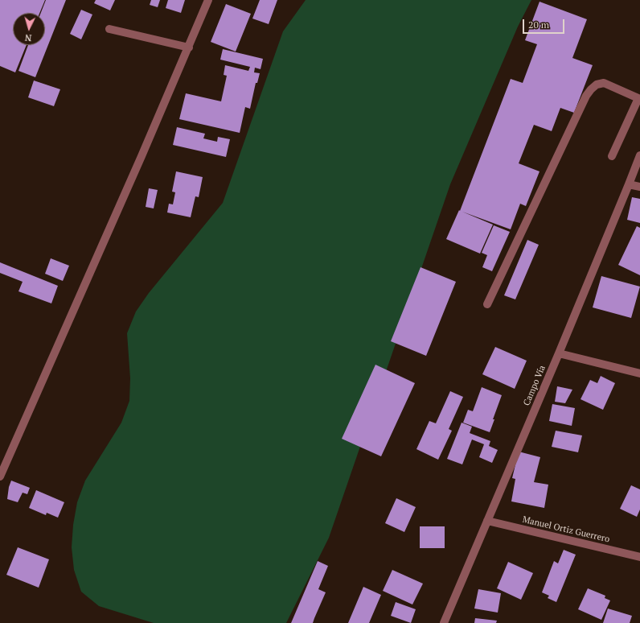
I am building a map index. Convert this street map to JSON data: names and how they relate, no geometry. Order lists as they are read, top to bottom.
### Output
{
  "streets": {
    "street": ["Campo Vía", "Manuel Ortiz Guerrero"]
  },
  "crossings": [
    ["Campo Vía", "Manuel Ortiz Guerrero"]
  ],
  "scale_bar": "20 m",
  "north": "bottom"
}
